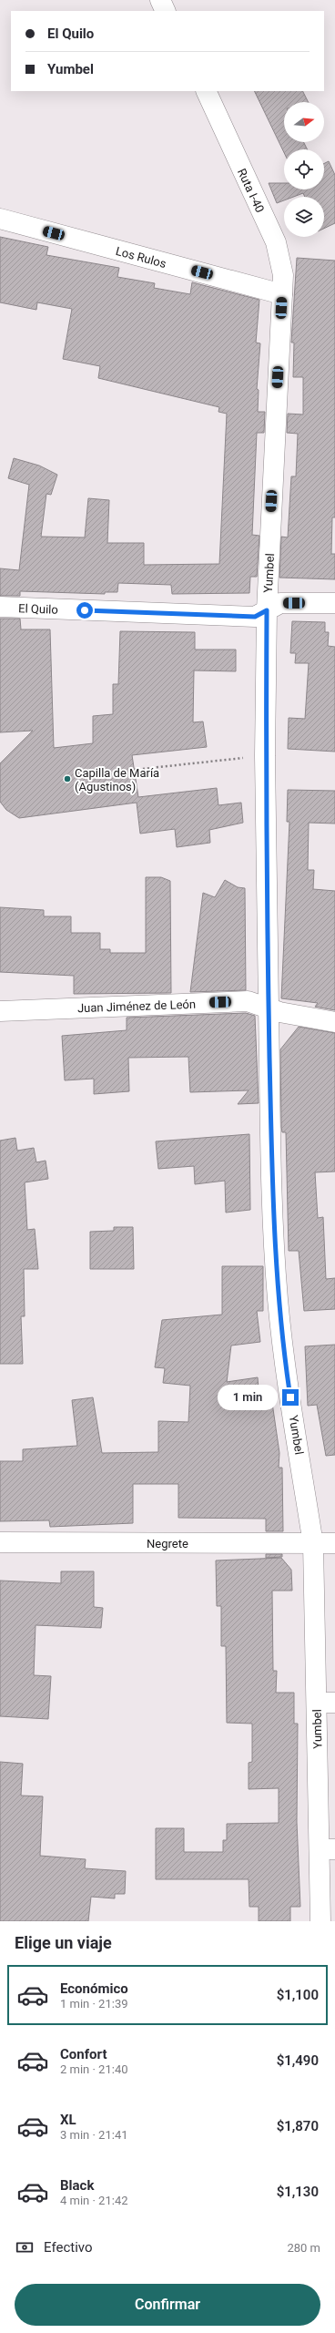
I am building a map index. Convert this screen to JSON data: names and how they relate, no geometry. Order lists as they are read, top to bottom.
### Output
{
  "streets": {
    "street": [
      "Ruta I-40",
      "Los Rulos",
      "Yumbel",
      "El Quilo",
      "Juan Jiménez de León",
      "Negrete"
    ]
  },
  "crossings": [
    ["Ruta I-40", "Los Rulos"],
    ["Ruta I-40", "Yumbel"],
    ["Los Rulos", "Yumbel"],
    ["Yumbel", "El Quilo"],
    ["Yumbel", "Juan Jiménez de León"],
    ["Yumbel", "Negrete"]
  ],
  "places": ["Capilla de María (Agustinos)"],
  "north": "right",
  "page": {
    "banner": ["El Quilo", "Yumbel"],
    "bubble": "1 min",
    "heading": "Elige un viaje",
    "list": [
      {
        "name": "Económico",
        "note": "1 min · 21:39",
        "value": "$1,100"
      },
      {
        "name": "Confort",
        "note": "2 min · 21:40",
        "value": "$1,490"
      },
      {
        "name": "XL",
        "note": "3 min · 21:41",
        "value": "$1,870"
      },
      {
        "name": "Black",
        "note": "4 min · 21:42",
        "value": "$1,130"
      }
    ],
    "pay": ["Efectivo", "280 m"],
    "buttons": "Confirmar"
  }
}
